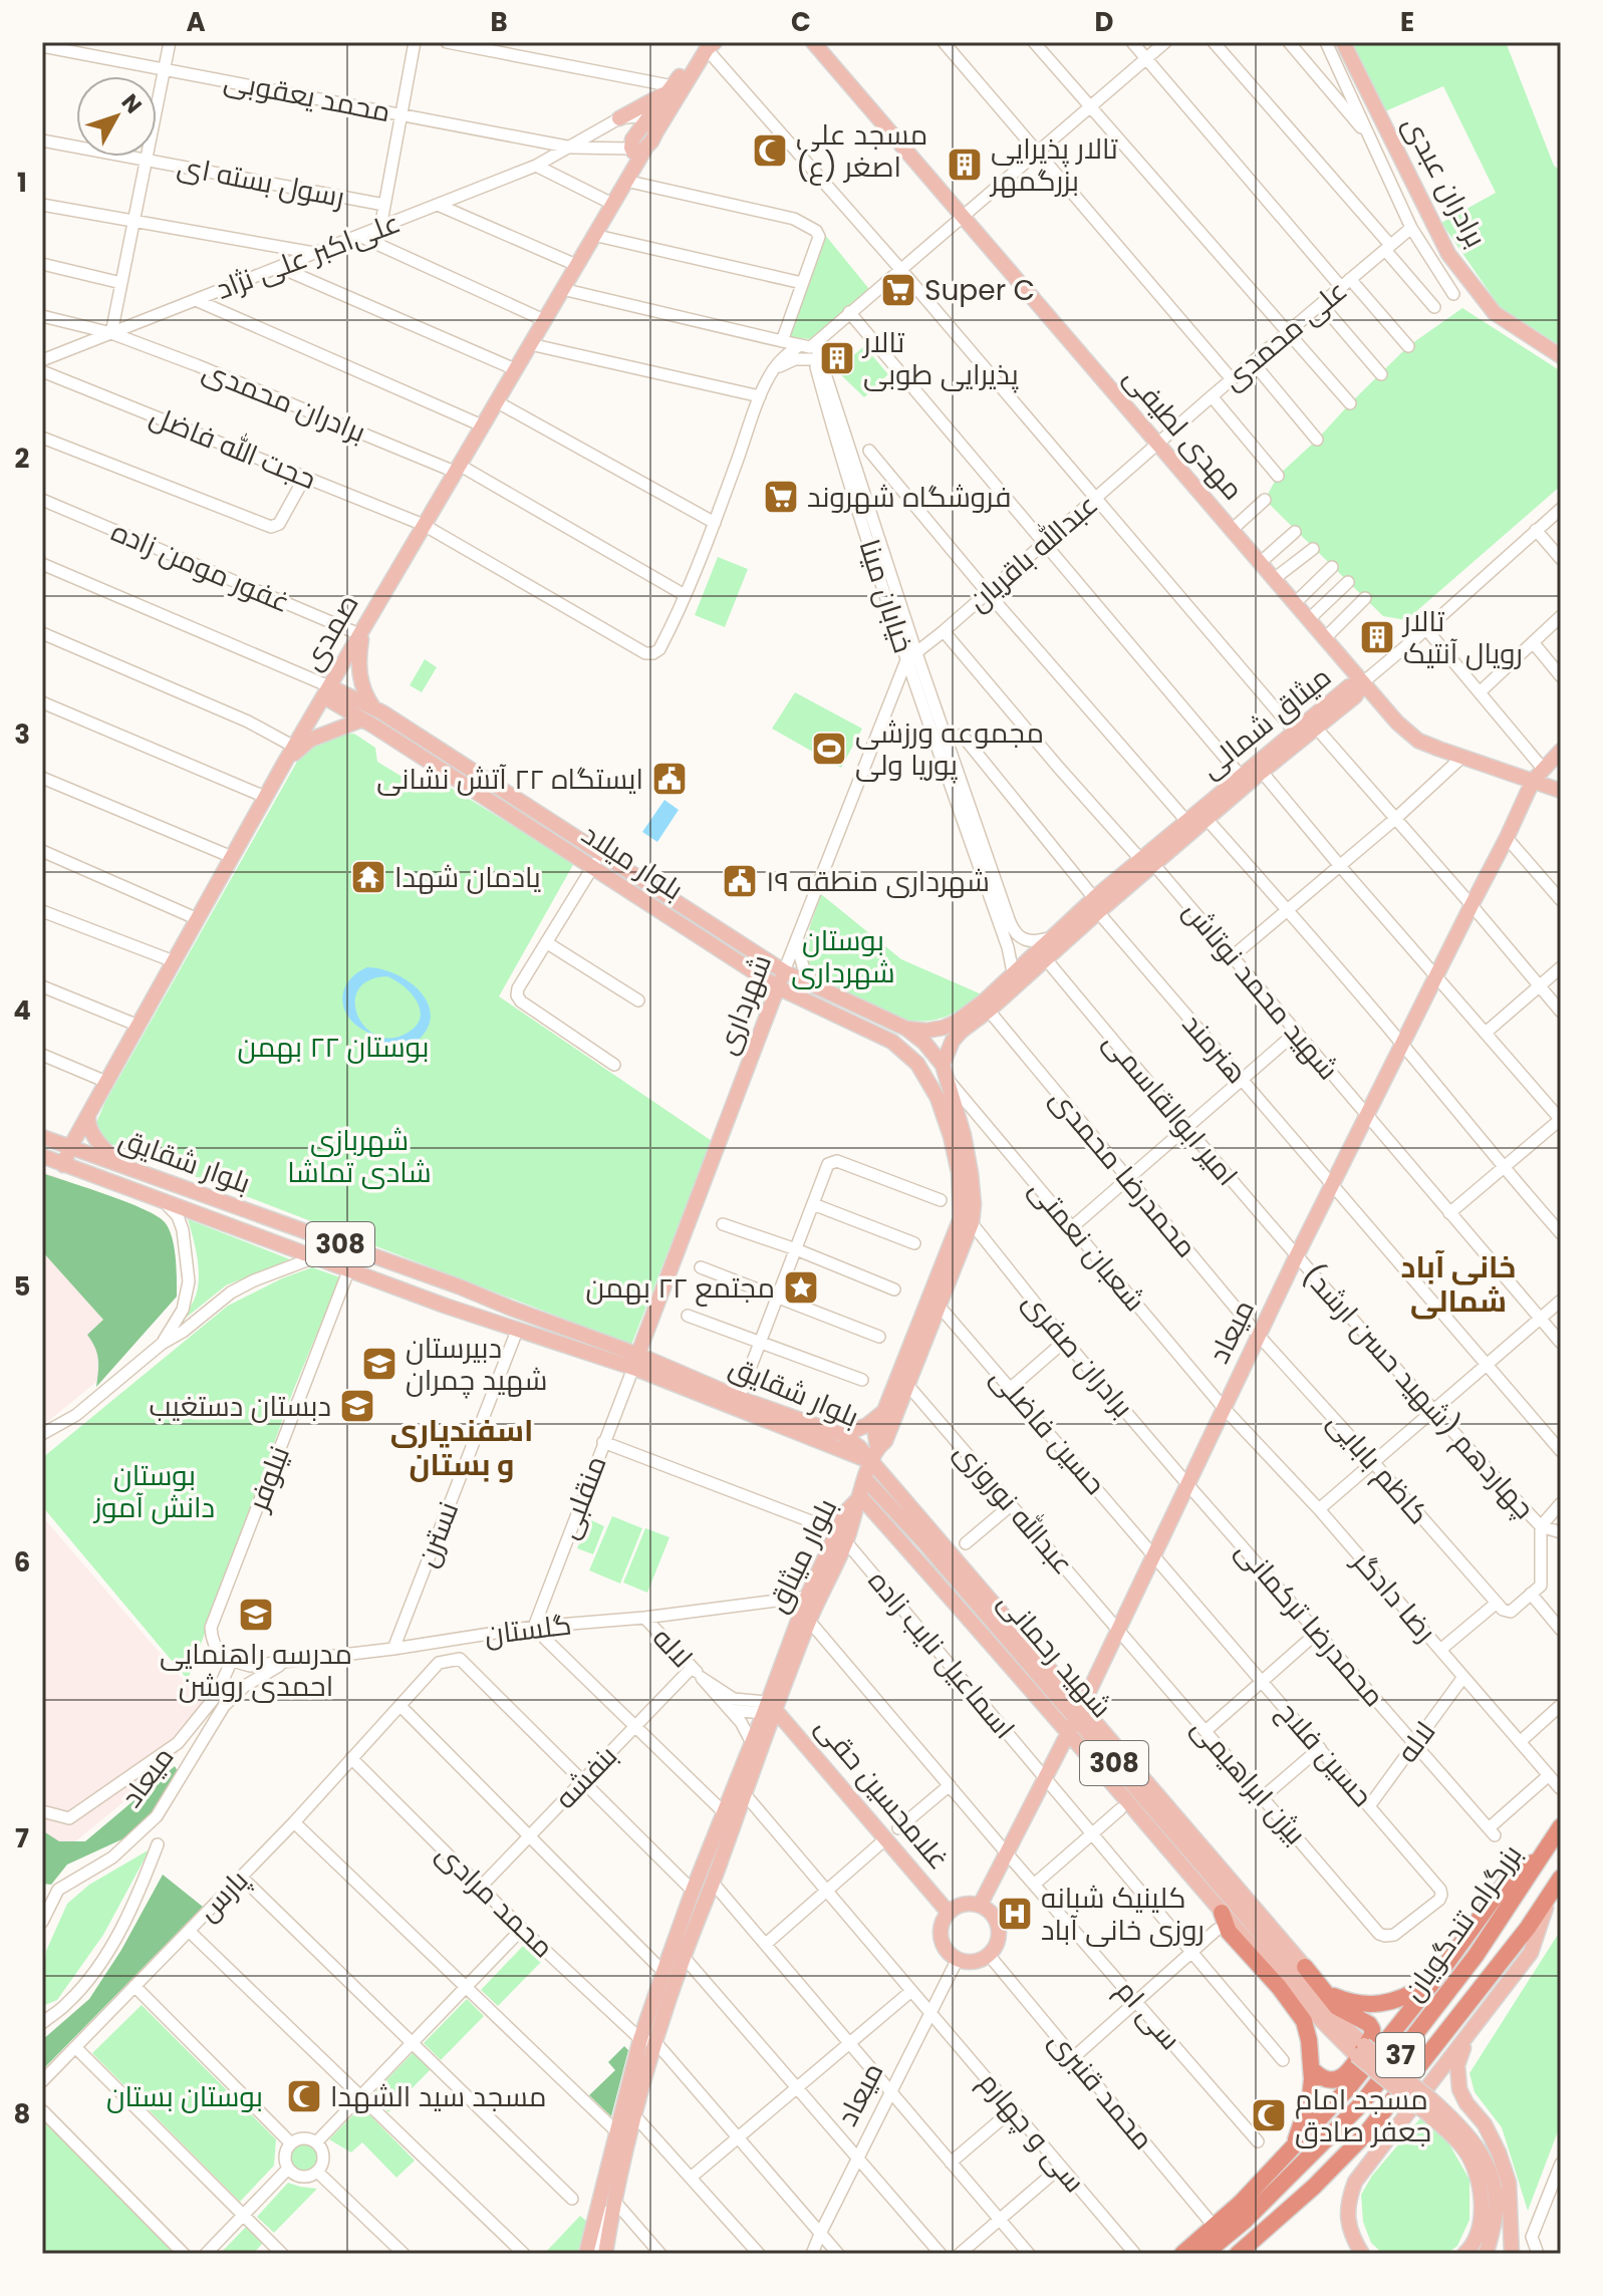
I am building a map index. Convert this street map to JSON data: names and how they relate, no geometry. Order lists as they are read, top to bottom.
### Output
{
  "streets": {
    "highway": ["بزرگراه تندگویان", "37"],
    "main road": [
      "برادران عبدی",
      "مهدی لطیفی",
      "صمدی",
      "میثاق شمالی",
      "بلوار میلاد",
      "شهرداری",
      "بلوار شقایق",
      "308",
      "میعاد",
      "بلوار میثاق",
      "شهید رحمانی",
      "غلامحسین حقی"
    ],
    "street": [
      "محمد یعقوبی",
      "رسول بسته ای",
      "علی‌اکبر علی نژاد",
      "علی محمدی",
      "برادران محمدی",
      "حجت الله فاضل",
      "عبدالله باقریان",
      "غفور مومن زاده",
      "خیابان مینا",
      "شهید محمد نوتاش",
      "هنرمند",
      "امیر ابوالقاسمی",
      "محمدرضا محمدی",
      "شعبان نعمتی",
      "برادران صفری",
      "چهاردهم (شهید حسن ارشد)",
      "حسین فاضلی",
      "کاظم بابایی",
      "نیلوفر",
      "منقلبی",
      "عبدالله نوروزی",
      "نسترن",
      "رضا دادگر",
      "محمدرضا ترکمانی",
      "گلستان",
      "لاله",
      "اسماعیل نایب زاده",
      "حسین فلاح",
      "بنفشه",
      "بیژن ابراهیمی",
      "پارس",
      "محمد مرادی",
      "سی ام",
      "محمد قنبری",
      "سی و چهارم"
    ]
  },
  "crossings": [
    ["محمد یعقوبی", "علی‌اکبر علی نژاد"],
    ["علی‌اکبر علی نژاد", "برادران محمدی"],
    ["علی محمدی", "مهدی لطیفی"],
    ["علی محمدی", "عبدالله باقریان"],
    ["برادران محمدی", "حجت الله فاضل"],
    ["برادران محمدی", "صمدی"],
    ["مهدی لطیفی", "عبدالله باقریان"],
    ["مهدی لطیفی", "میثاق شمالی"],
    ["مهدی لطیفی", "میعاد"],
    ["حجت الله فاضل", "صمدی"],
    ["عبدالله باقریان", "خیابان مینا"],
    ["عبدالله باقریان", "شهید محمد نوتاش"],
    ["عبدالله باقریان", "شهرداری"],
    ["غفور مومن زاده", "صمدی"],
    ["خیابان مینا", "میثاق شمالی"],
    ["خیابان مینا", "شهرداری"],
    ["صمدی", "بلوار میلاد"],
    ["صمدی", "بلوار شقایق"],
    ["میثاق شمالی", "بلوار میلاد"],
    ["میثاق شمالی", "شهید محمد نوتاش"],
    ["میثاق شمالی", "هنرمند"],
    ["میثاق شمالی", "امیر ابوالقاسمی"],
    ["میثاق شمالی", "محمدرضا محمدی"],
    ["بلوار میلاد", "شهرداری"],
    ["شهید محمد نوتاش", "میعاد"],
    ["شهرداری", "بلوار شقایق"],
    ["شهرداری", "منقلبی"],
    ["هنرمند", "میعاد"],
    ["امیر ابوالقاسمی", "میعاد"],
    ["امیر ابوالقاسمی", "چهاردهم (شهید حسن ارشد)"],
    ["بلوار شقایق", "نیلوفر"],
    ["بلوار شقایق", "منقلبی"],
    ["بلوار شقایق", "نسترن"],
    ["بلوار شقایق", "بلوار میثاق"],
    ["بلوار شقایق", "شهید رحمانی"],
    ["محمدرضا محمدی", "میعاد"],
    ["محمدرضا محمدی", "کاظم بابایی"],
    ["308", "شهید رحمانی"],
    ["شعبان نعمتی", "میعاد"],
    ["شعبان نعمتی", "رضا دادگر"],
    ["میعاد", "برادران صفری"],
    ["میعاد", "چهاردهم (شهید حسن ارشد)"],
    ["میعاد", "حسین فاضلی"],
    ["میعاد", "کاظم بابایی"],
    ["میعاد", "عبدالله نوروزی"],
    ["میعاد", "رضا دادگر"],
    ["میعاد", "محمدرضا ترکمانی"],
    ["میعاد", "گلستان"],
    ["میعاد", "اسماعیل نایب زاده"],
    ["میعاد", "شهید رحمانی"],
    ["میعاد", "حسین فلاح"],
    ["میعاد", "بیژن ابراهیمی"],
    ["میعاد", "غلامحسین حقی"],
    ["میعاد", "سی ام"],
    ["میعاد", "محمد قنبری"],
    ["میعاد", "سی و چهارم"],
    ["برادران صفری", "محمدرضا ترکمانی"],
    ["حسین فاضلی", "حسین فلاح"],
    ["نیلوفر", "گلستان"],
    ["منقلبی", "گلستان"],
    ["عبدالله نوروزی", "بیژن ابراهیمی"],
    ["نسترن", "گلستان"],
    ["بلوار میثاق", "گلستان"],
    ["بلوار میثاق", "اسماعیل نایب زاده"],
    ["بلوار میثاق", "شهید رحمانی"],
    ["بلوار میثاق", "غلامحسین حقی"],
    ["بلوار میثاق", "محمد مرادی"],
    ["بلوار میثاق", "سی ام"],
    ["بلوار میثاق", "سی و چهارم"],
    ["رضا دادگر", "محمدرضا ترکمانی"],
    ["رضا دادگر", "لاله"],
    ["محمدرضا ترکمانی", "لاله"],
    ["گلستان", "لاله"],
    ["لاله", "حسین فلاح"],
    ["لاله", "بنفشه"],
    ["حسین فلاح", "بیژن ابراهیمی"],
    ["بنفشه", "پارس"],
    ["بنفشه", "محمد مرادی"],
    ["غلامحسین حقی", "محمد قنبری"],
    ["پارس", "محمد مرادی"]
  ],
  "districts": ["خانی آباد شمالی", "اسفندیاری و بستان"],
  "parks": [
    "بوستان شهرداری",
    "بوستان ۲۲ بهمن",
    "شهربازی شادی تماشا",
    "بوستان دانش آموز",
    "بوستان بستان"
  ],
  "places": {
    "mosque": ["مسجد علی اصغر (ع)", "مسجد سید الشهدا", "مسجد امام جعفر صادق"],
    "building": ["تالار پذیرایی بزرگمهر", "تالار پذیرایی طوبی", "تالار رویال آنتیک"],
    "supermarket": ["Super C", "فروشگاه شهروند"],
    "sports": ["مجموعه ورزشی پوریا ولی"],
    "public building": ["ایستگاه ۲۲ آتش نشانی", "شهرداری منطقه ۱۹"],
    "temple": ["یادمان شهدا"],
    "place": ["مجتمع ۲۲ بهمن"],
    "school or university": ["دبیرستان شهید چمران", "دبستان دستغیب", "مدرسه راهنمایی احمدی روشن"],
    "hospital": ["کلینیک شبانه روزی خانی آباد"]
  },
  "north": "top right",
  "grid": {
    "columns": [
      "A",
      "B",
      "C",
      "D",
      "E"
    ],
    "rows": [
      "1",
      "2",
      "3",
      "4",
      "5",
      "6",
      "7",
      "8"
    ]
  }
}
